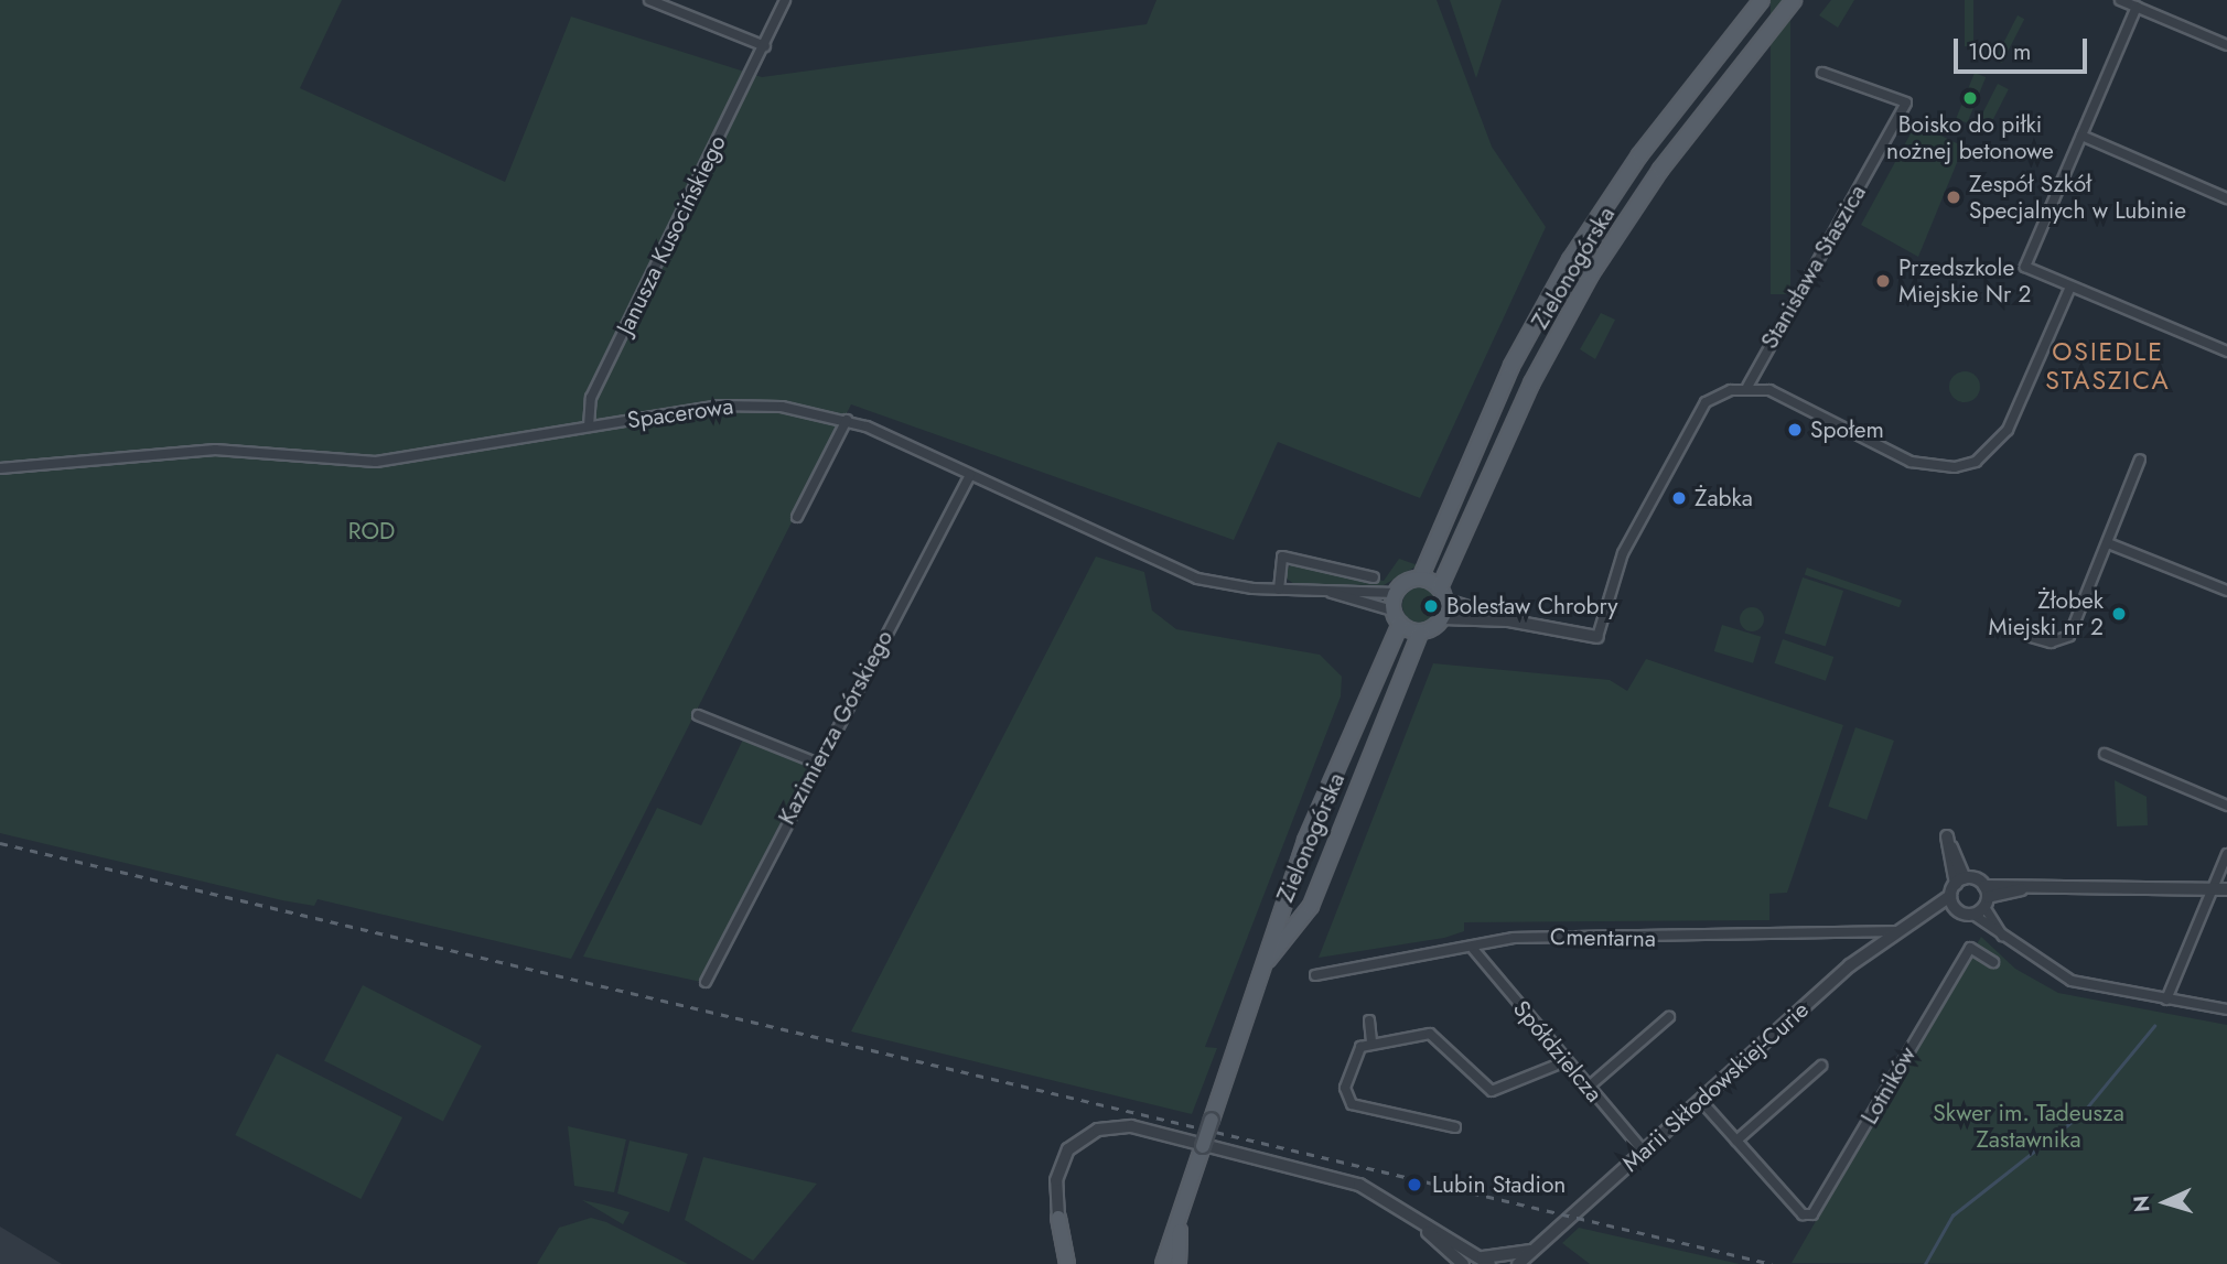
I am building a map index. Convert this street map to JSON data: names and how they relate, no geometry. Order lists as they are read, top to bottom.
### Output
{
  "streets": {
    "main road": ["Zielonogórska"],
    "street": [
      "Janusza Kusocińskiego",
      "Stanisława Staszica",
      "Spacerowa",
      "Kazimierza Górskiego",
      "Cmentarna",
      "Spółdzielcza",
      "Lotników",
      "Marii Skłodowskiej-Curie"
    ]
  },
  "crossings": [
    ["Janusza Kusocińskiego", "Spacerowa"],
    ["Zielonogórska", "Spacerowa"],
    ["Spacerowa", "Kazimierza Górskiego"],
    ["Cmentarna", "Spółdzielcza"],
    ["Cmentarna", "Marii Skłodowskiej-Curie"],
    ["Spółdzielcza", "Marii Skłodowskiej-Curie"]
  ],
  "districts": ["OSIEDLE STASZICA"],
  "parks": ["ROD", "Skwer im. Tadeusza Zastawnika"],
  "places": [
    "Boisko do piłki nożnej betonowe",
    "Zespół Szkół Specjalnych w Lubinie",
    "Przedszkole Miejskie Nr 2",
    "Społem",
    "Żabka",
    "Bolesław Chrobry",
    "Żłobek Miejski nr 2",
    "Lubin Stadion"
  ],
  "scale_bar": "100 m",
  "north": "left"
}
